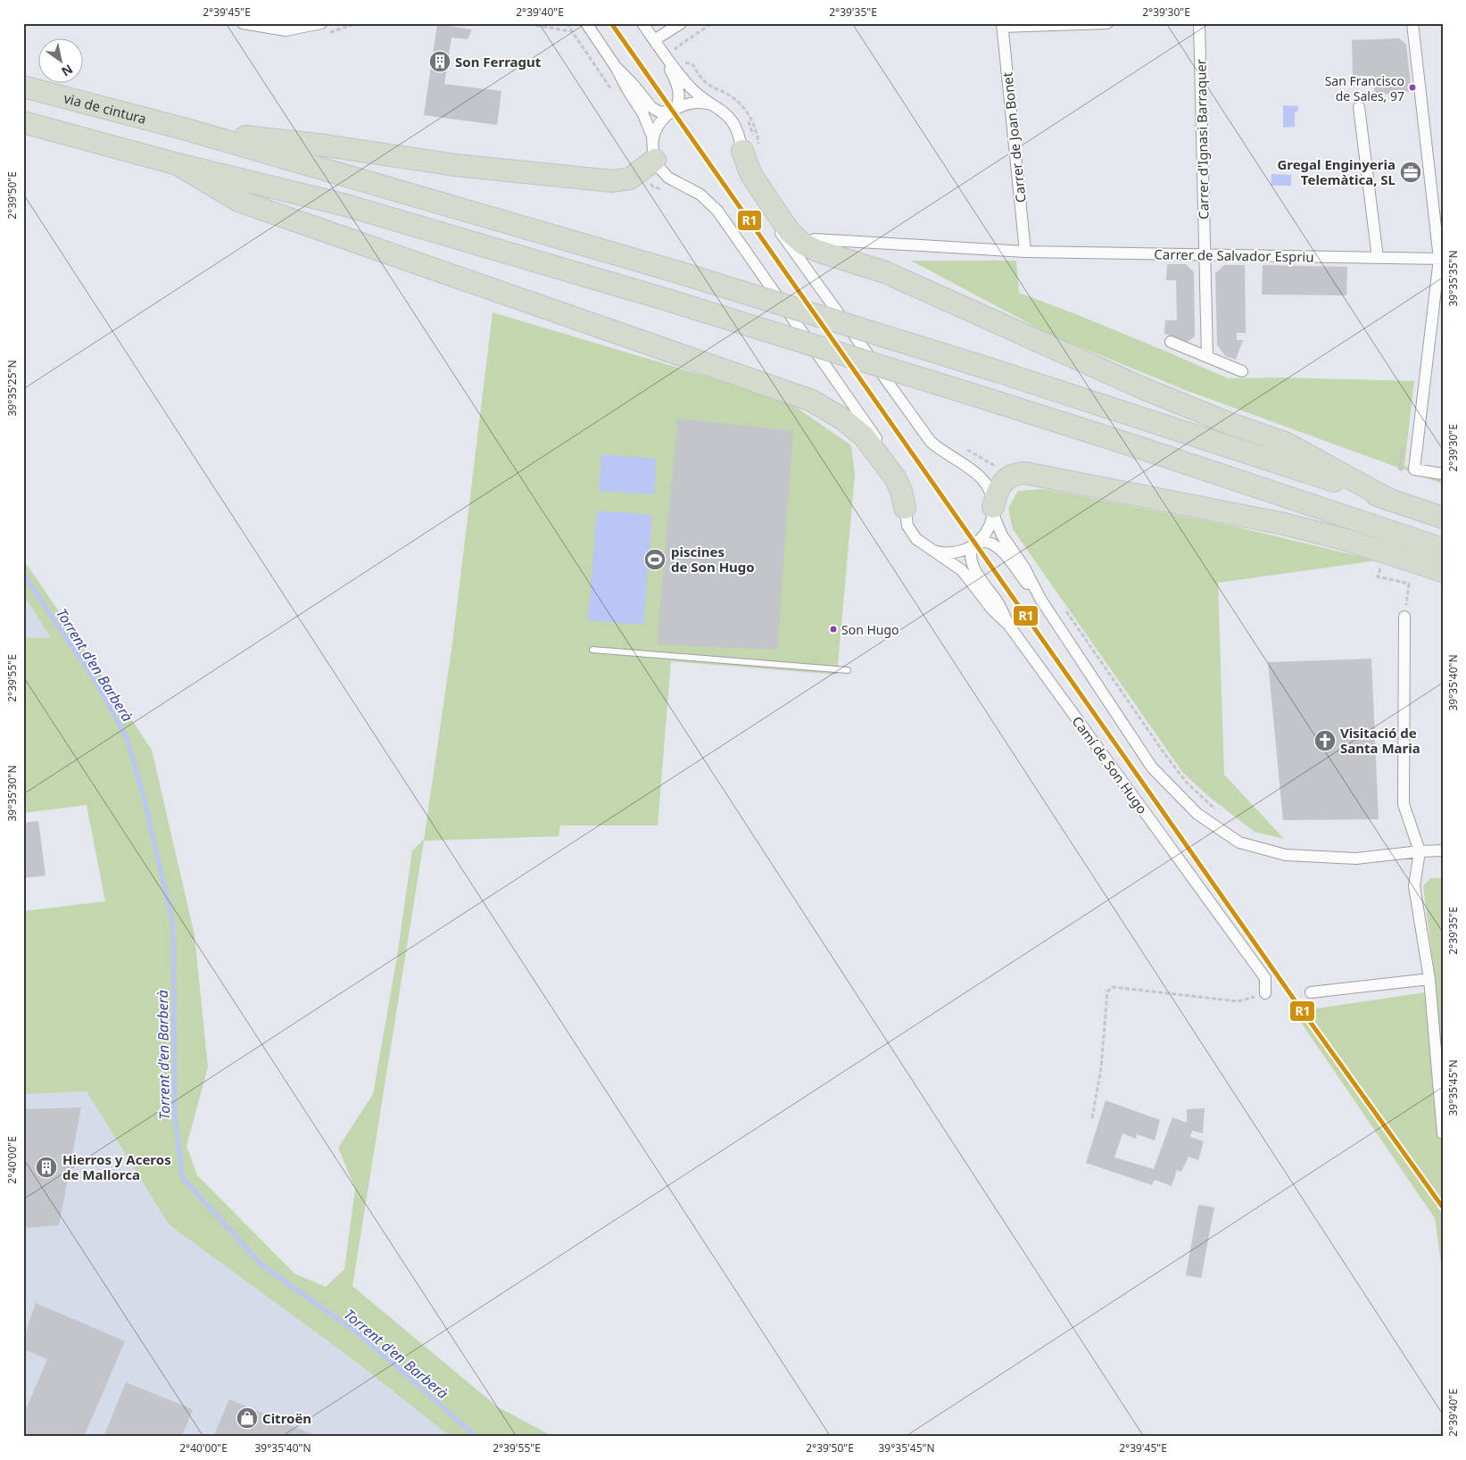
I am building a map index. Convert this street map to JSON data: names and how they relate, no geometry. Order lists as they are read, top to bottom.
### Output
{
  "streets": {
    "highway": ["via de cintura"],
    "street": [
      "Carrer de Joan Bonet",
      "Carrer d'Ignasi Barraquer",
      "Carrer de Salvador Espriu",
      "Camí de Son Hugo"
    ]
  },
  "crossings": [
    ["Carrer de Joan Bonet", "Carrer de Salvador Espriu"],
    ["Carrer d'Ignasi Barraquer", "Carrer de Salvador Espriu"]
  ],
  "water": ["Torrent d'en Barberà"],
  "places": {
    "building": ["Son Ferragut", "Hierros y Aceros de Mallorca"],
    "other": ["San Francisco de Sales, 97", "Son Hugo"],
    "office": ["Gregal Enginyeria Telemàtica, SL"],
    "sports": ["piscines de Son Hugo"],
    "church": ["Visitació de Santa Maria"],
    "shop": ["Citroën"]
  },
  "lines": ["transit line R1"],
  "north": "bottom right",
  "coordinates": [
    "2°39'45\"E",
    "2°39'40\"E",
    "2°39'35\"E",
    "2°39'30\"E",
    "2°39'50\"E",
    "39°35'35\"N",
    "39°35'25\"N",
    "2°39'55\"E",
    "39°35'40\"N",
    "39°35'30\"N",
    "39°35'45\"N",
    "2°40'00\"E"
  ]
}
